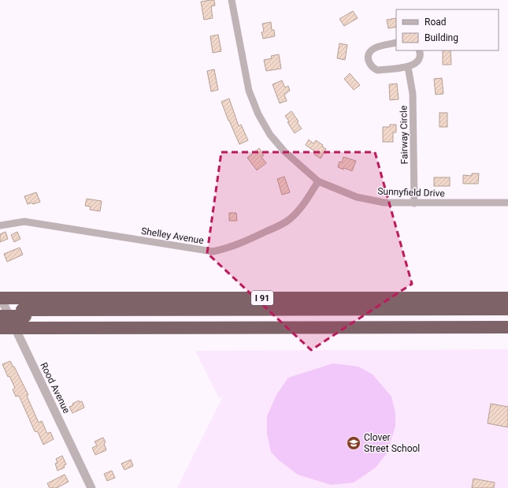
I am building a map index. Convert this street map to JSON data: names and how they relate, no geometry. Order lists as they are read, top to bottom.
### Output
{
  "streets": {
    "highway": ["I 91"],
    "street": [
      "Fairway Circle",
      "Sunnyfield Drive",
      "Shelley Avenue",
      "Rood Avenue"
    ]
  },
  "crossings": [
    ["Fairway Circle", "Sunnyfield Drive"],
    ["Sunnyfield Drive", "Shelley Avenue"],
    ["I 91", "Rood Avenue"]
  ],
  "places": {
    "school or university": ["Clover Street School"]
  },
  "legend": ["Road", "Building"]
}
